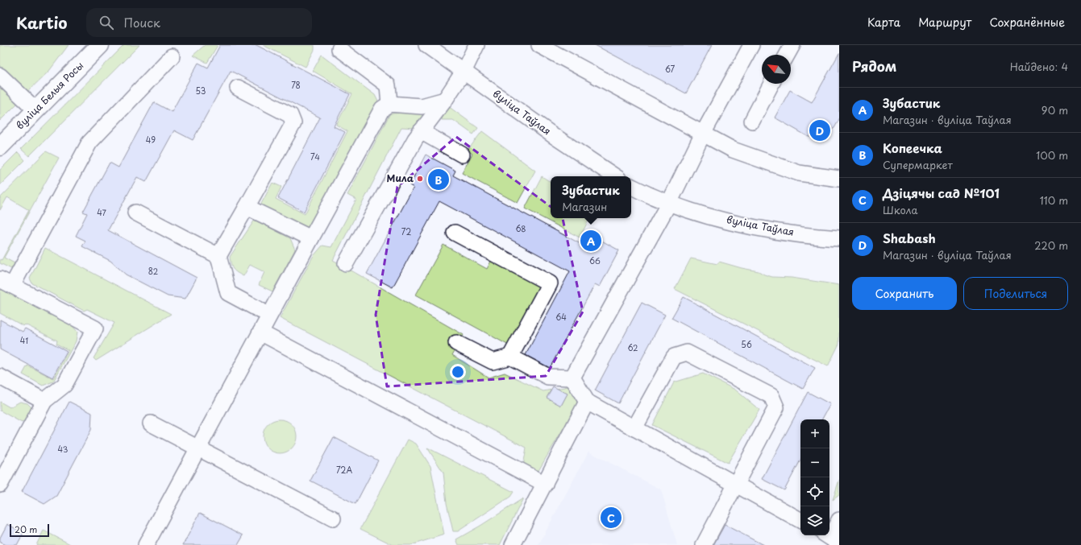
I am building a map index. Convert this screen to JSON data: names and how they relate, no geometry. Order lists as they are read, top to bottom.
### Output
{
  "streets": {
    "main road": ["вуліца Белыя Росы"],
    "street": ["вуліца Таўлая"]
  },
  "places": ["Мила"],
  "house_numbers": [
    "67",
    "78",
    "53",
    "49",
    "74",
    "47",
    "68",
    "72",
    "66",
    "82",
    "64",
    "41",
    "56",
    "62",
    "43",
    "72А"
  ],
  "scale_bar": "20 m",
  "north": "top left",
  "page": {
    "header": "Kartio",
    "search": "Поиск",
    "nav": ["Карта", "Маршрут", "Сохранённые"],
    "heading": ["Рядом", "Найдено: 4"],
    "list": [
      {
        "mark": "A",
        "name": "Зубастик",
        "note": "Магазин · вуліца Таўлая",
        "value": "90 m"
      },
      {
        "mark": "B",
        "name": "Копеечка",
        "note": "Супермаркет",
        "value": "100 m"
      },
      {
        "mark": "C",
        "name": "Дзіцячы сад №101",
        "note": "Школа",
        "value": "110 m"
      },
      {
        "mark": "D",
        "name": "Shabash",
        "note": "Магазин · вуліца Таўлая",
        "value": "220 m"
      }
    ],
    "pins": [
      "D",
      "B",
      "A",
      "C"
    ],
    "popup": ["Зубастик", "Магазин"],
    "buttons": ["Сохранить", "Поделиться"],
    "map_buttons": ["+", "−"],
    "scale": "20 m"
  }
}
